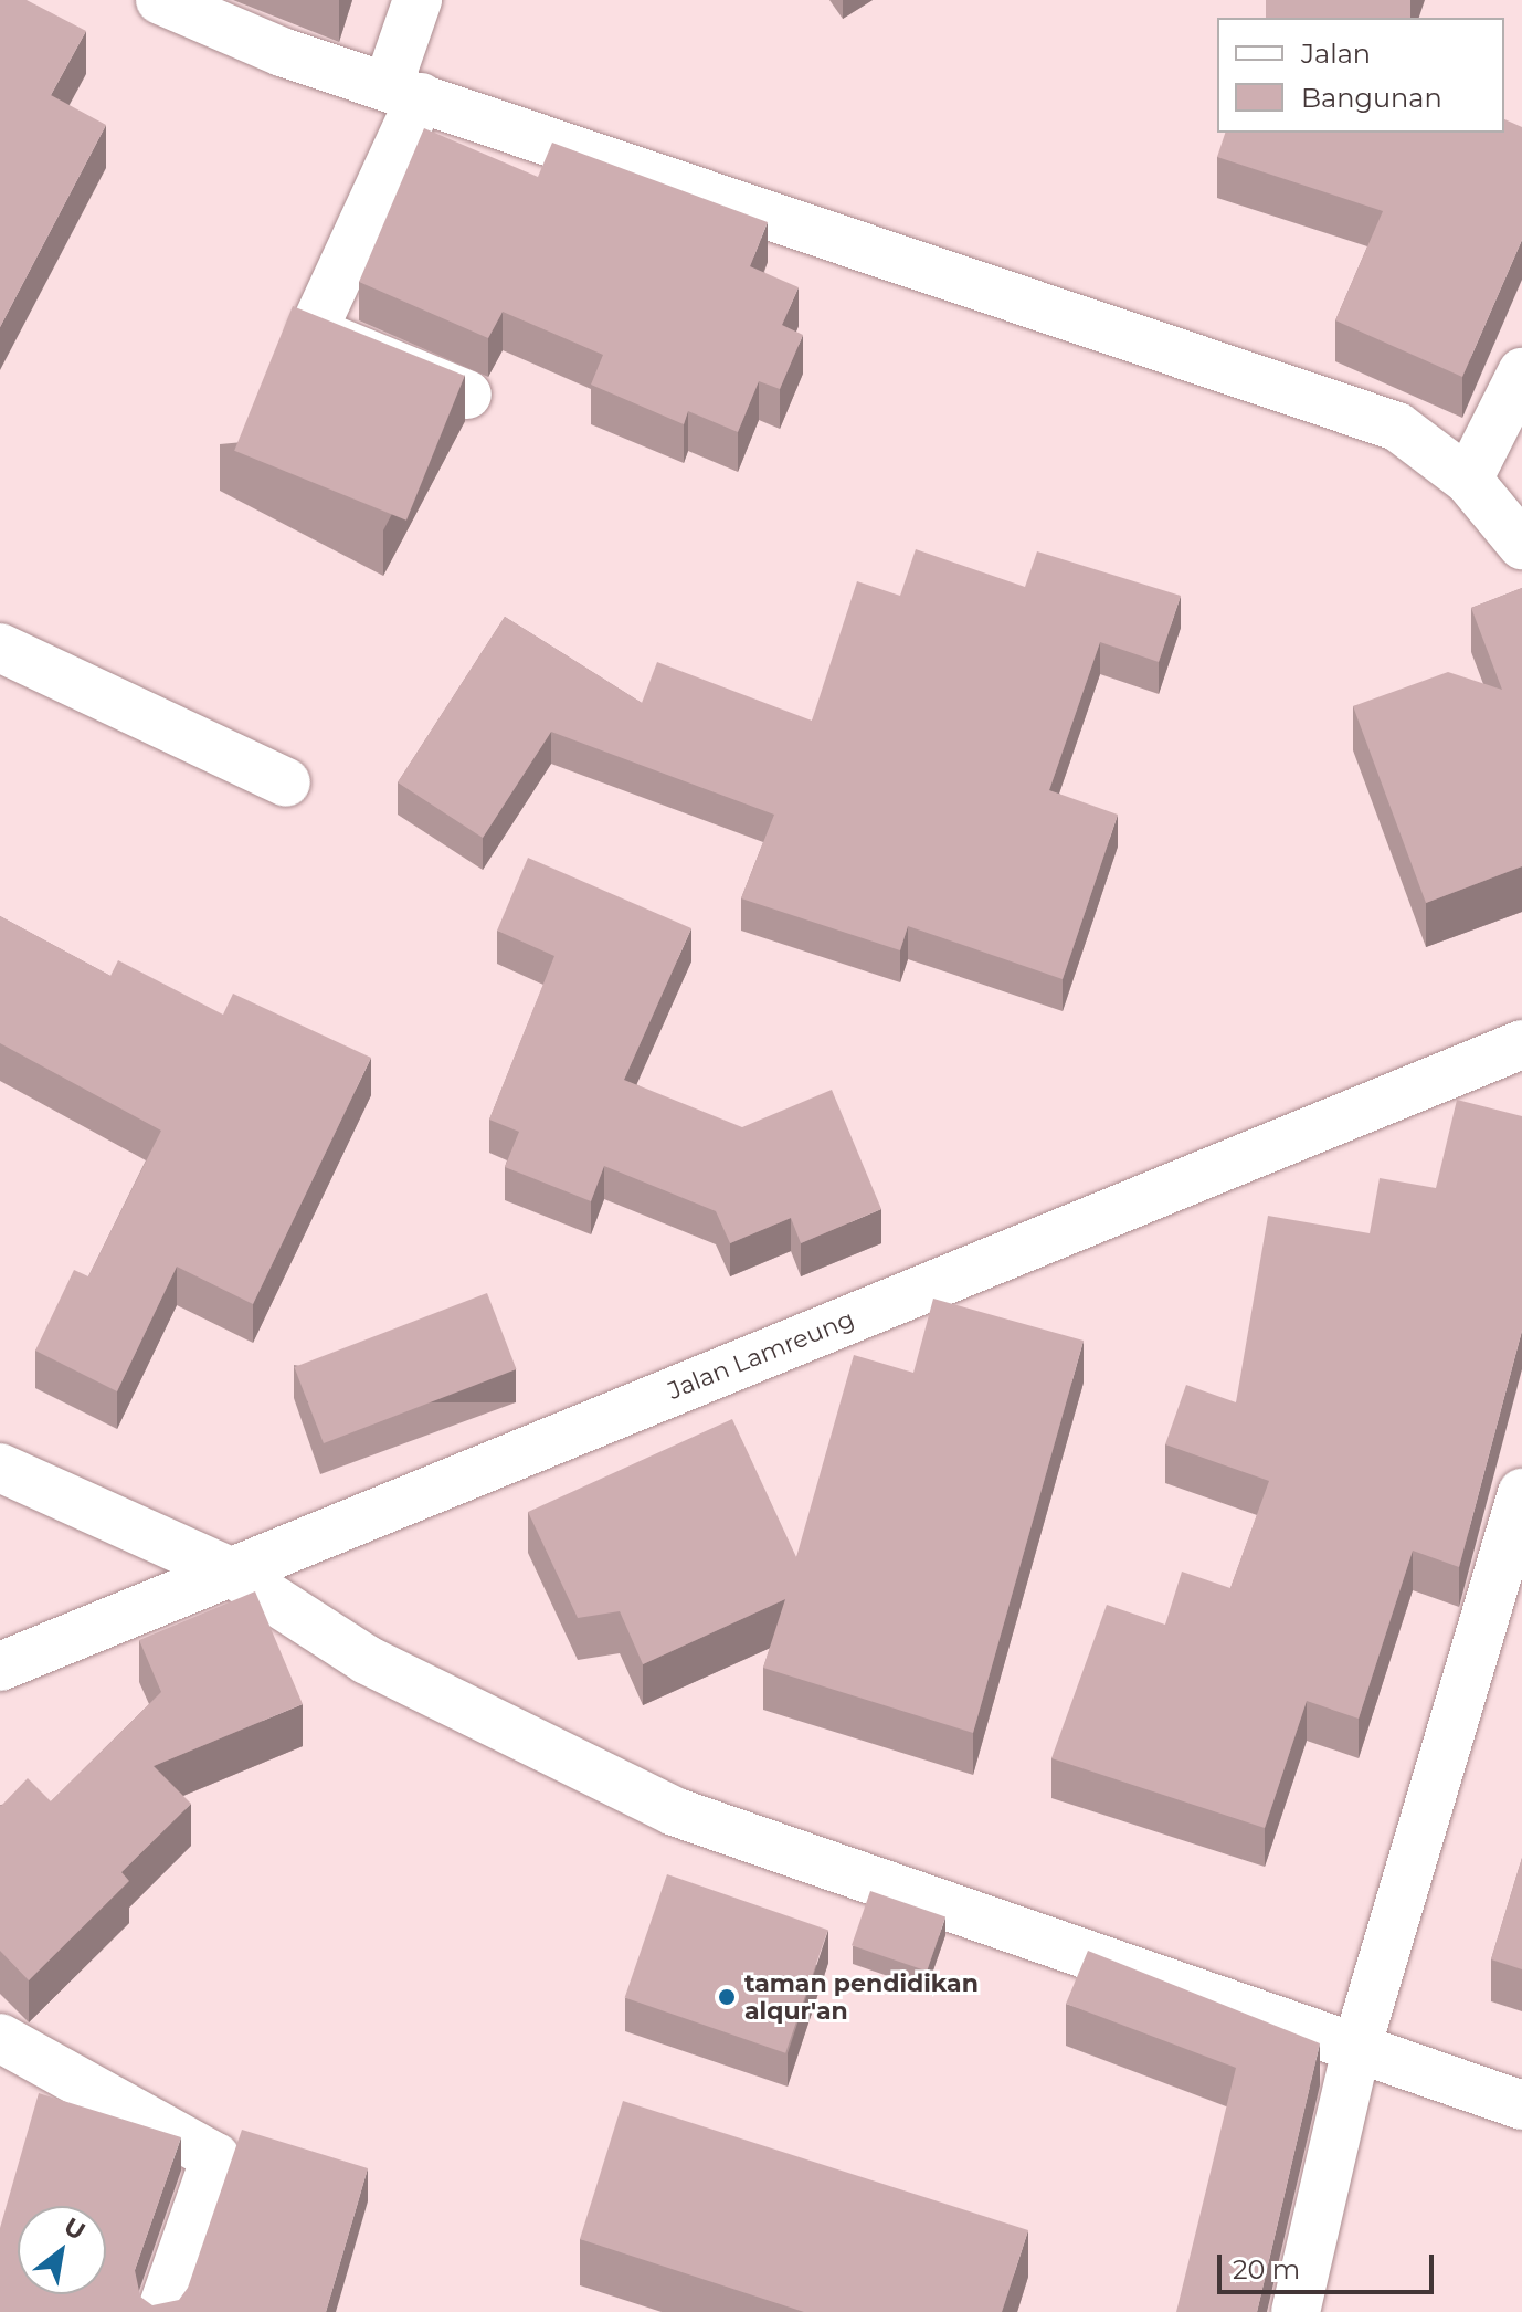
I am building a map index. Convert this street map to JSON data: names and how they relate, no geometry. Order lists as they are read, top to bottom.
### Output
{
  "streets": {
    "street": ["Jalan Lamreung"]
  },
  "places": ["taman pendidikan alqur'an"],
  "legend": ["Jalan", "Bangunan"],
  "scale_bar": "20 m",
  "north": "top right"
}
